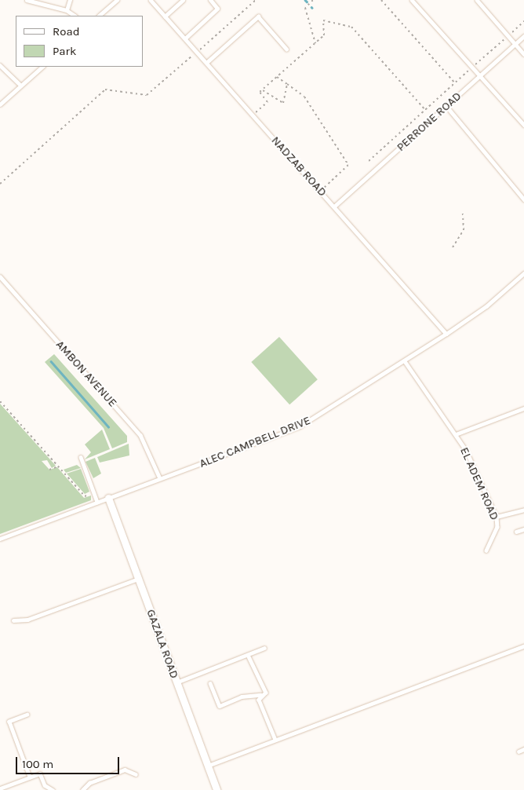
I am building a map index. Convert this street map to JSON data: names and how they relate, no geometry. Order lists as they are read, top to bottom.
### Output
{
  "streets": {
    "street": ["GAZALA ROAD"],
    "lane": [
      "PERRONE ROAD",
      "NADZAB ROAD",
      "AMBON AVENUE",
      "ALEC CAMPBELL DRIVE",
      "EL ADEM ROAD"
    ]
  },
  "crossings": [
    ["PERRONE ROAD", "NADZAB ROAD"],
    ["NADZAB ROAD", "ALEC CAMPBELL DRIVE"],
    ["AMBON AVENUE", "ALEC CAMPBELL DRIVE"],
    ["ALEC CAMPBELL DRIVE", "EL ADEM ROAD"],
    ["ALEC CAMPBELL DRIVE", "GAZALA ROAD"]
  ],
  "legend": ["Road", "Park"],
  "scale_bar": "100 m"
}
